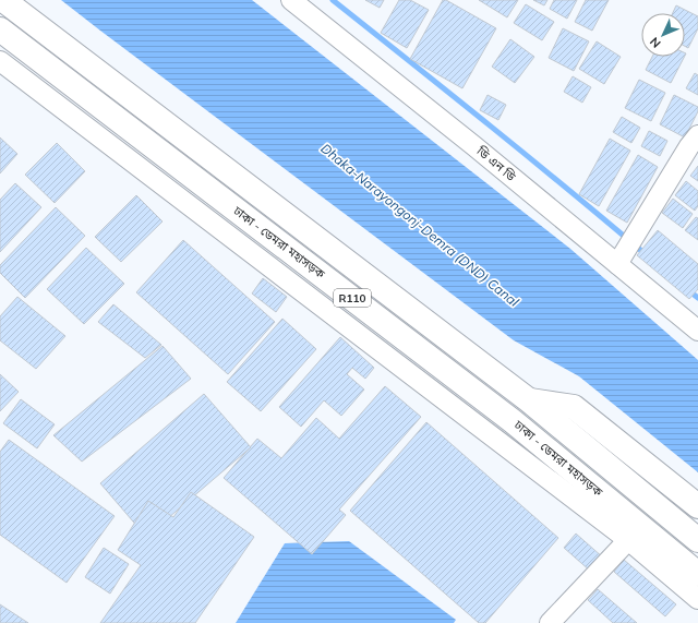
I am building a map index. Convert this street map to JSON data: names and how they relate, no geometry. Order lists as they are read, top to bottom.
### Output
{
  "streets": {
    "main road": ["ঢাকা - ডেমরা মহাসড়ক", "R110"],
    "street": ["ডি এন ডি"]
  },
  "water": ["Dhaka-Narayongonj-Demra (DND) Canal"],
  "north": "bottom left"
}
